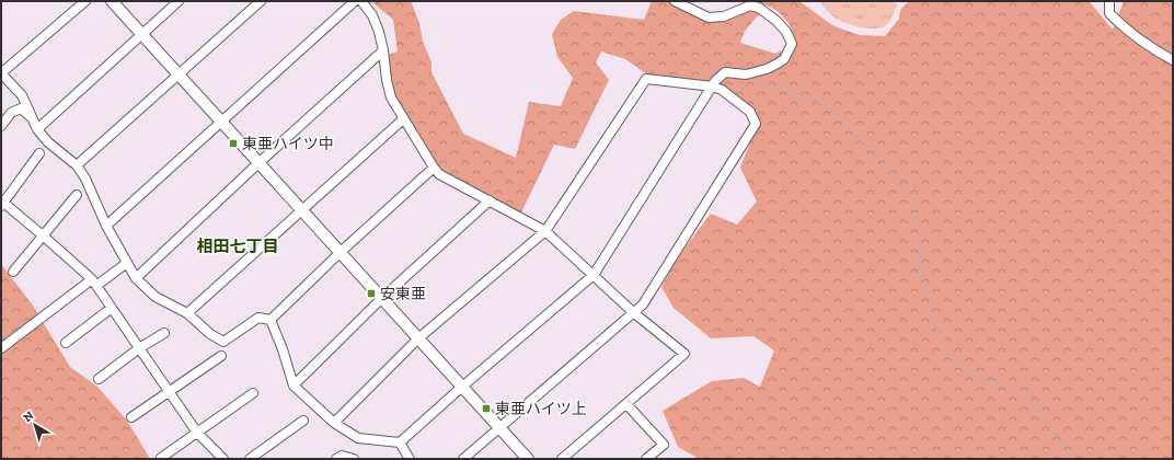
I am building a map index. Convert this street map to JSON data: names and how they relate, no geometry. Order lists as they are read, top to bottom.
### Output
{
  "districts": ["相田七丁目"],
  "places": {
    "transit": ["東亜ハイツ中", "安東亜", "東亜ハイツ上"]
  },
  "north": "top left"
}
